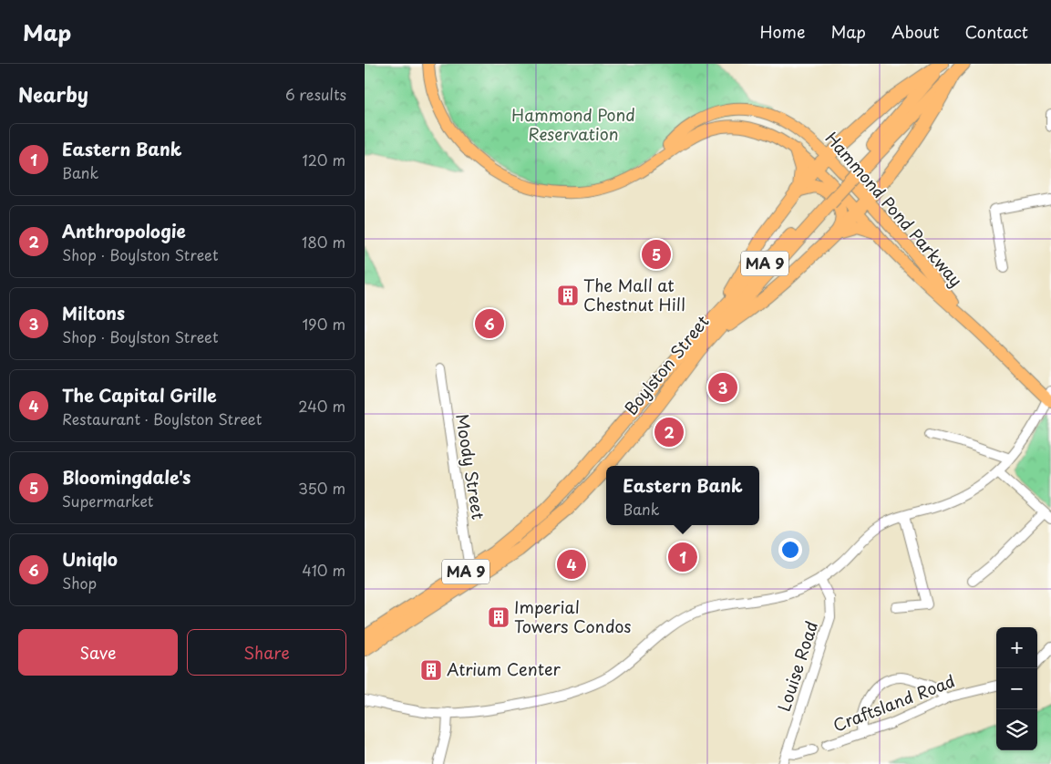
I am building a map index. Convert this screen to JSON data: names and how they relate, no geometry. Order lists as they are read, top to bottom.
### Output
{
  "streets": {
    "highway": ["MA 9", "Boylston Street"],
    "main road": ["Hammond Pond Parkway"],
    "street": ["Moody Street", "Louise Road", "Craftsland Road"]
  },
  "crossings": [
    ["Boylston Street", "Moody Street"]
  ],
  "parks": ["Hammond Pond Reservation"],
  "places": {
    "building": ["The Mall at Chestnut Hill", "Imperial Towers Condos", "Atrium Center"]
  },
  "page": {
    "header": "Map",
    "nav": [
      "Home",
      "Map",
      "About",
      "Contact"
    ],
    "heading": ["Nearby", "6 results"],
    "list": [
      {
        "mark": "1",
        "name": "Eastern Bank",
        "note": "Bank",
        "value": "120 m"
      },
      {
        "mark": "2",
        "name": "Anthropologie",
        "note": "Shop · Boylston Street",
        "value": "180 m"
      },
      {
        "mark": "3",
        "name": "Miltons",
        "note": "Shop · Boylston Street",
        "value": "190 m"
      },
      {
        "mark": "4",
        "name": "The Capital Grille",
        "note": "Restaurant · Boylston Street",
        "value": "240 m"
      },
      {
        "mark": "5",
        "name": "Bloomingdale's",
        "note": "Supermarket",
        "value": "350 m"
      },
      {
        "mark": "6",
        "name": "Uniqlo",
        "note": "Shop",
        "value": "410 m"
      }
    ],
    "pins": [
      "5",
      "6",
      "3",
      "2",
      "1",
      "4"
    ],
    "popup": ["Eastern Bank", "Bank"],
    "buttons": ["Save", "Share"],
    "map_buttons": ["+", "−"]
  }
}
